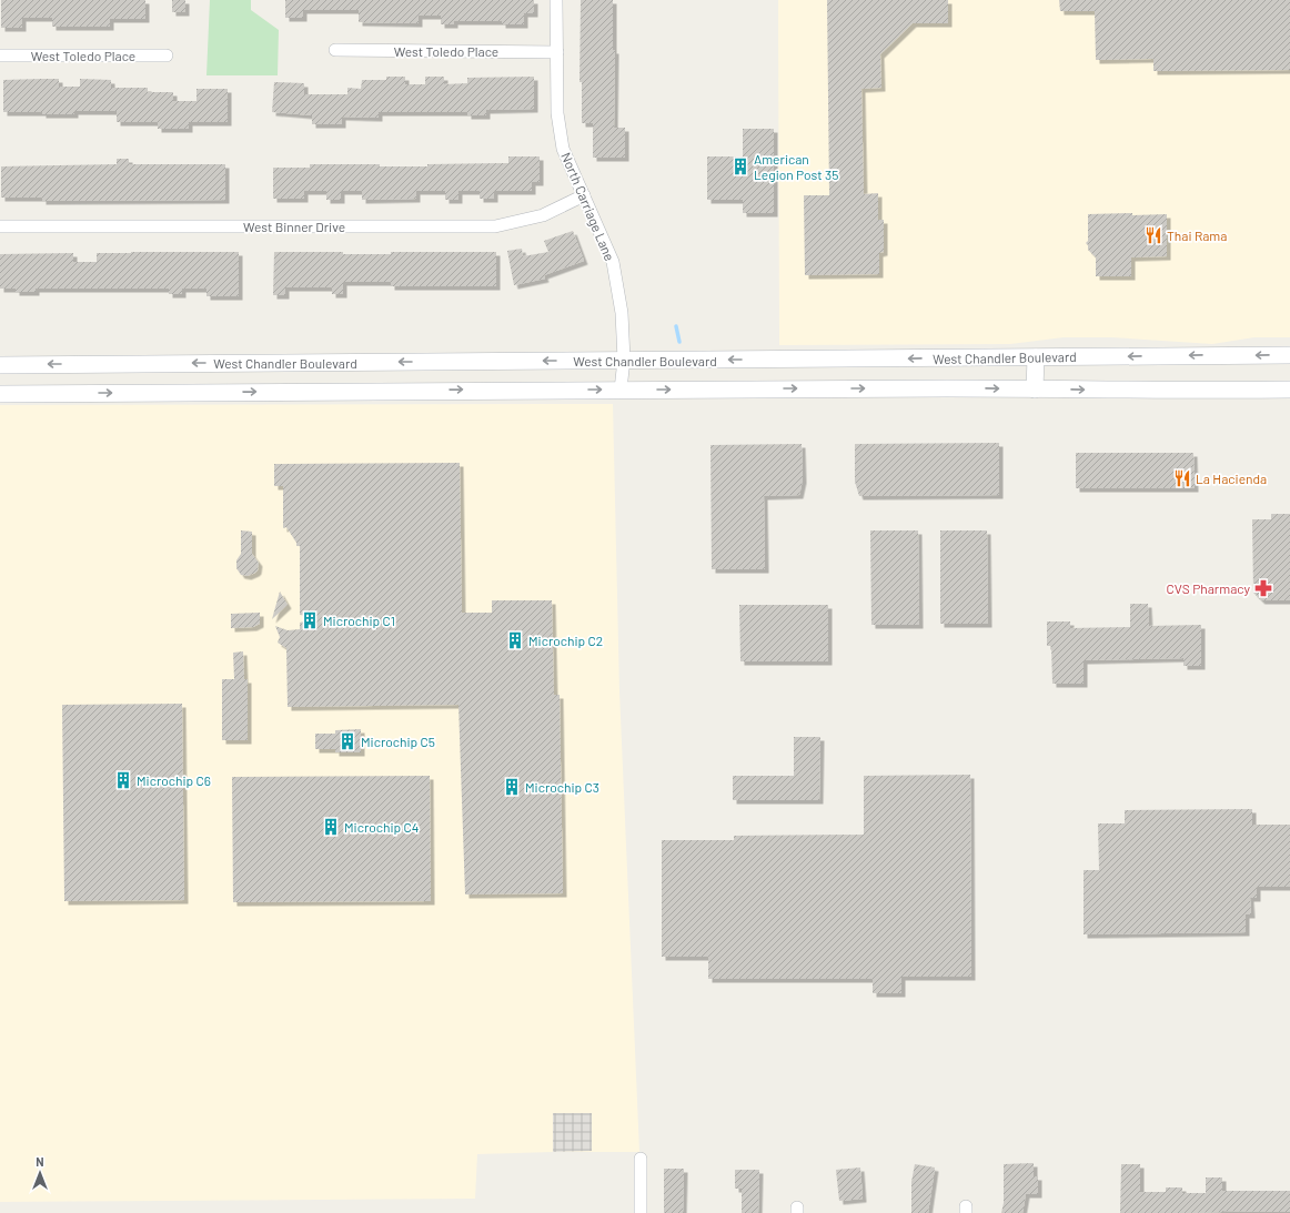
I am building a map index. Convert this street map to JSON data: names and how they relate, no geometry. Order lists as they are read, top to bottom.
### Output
{
  "streets": {
    "main road": ["West Chandler Boulevard"],
    "street": ["West Toledo Place", "North Carriage Lane", "West Binner Drive"]
  },
  "crossings": [
    ["West Toledo Place", "North Carriage Lane"],
    ["North Carriage Lane", "West Binner Drive"],
    ["North Carriage Lane", "West Chandler Boulevard"]
  ],
  "places": {
    "building": [
      "American Legion Post 35",
      "Microchip C1",
      "Microchip C2",
      "Microchip C5",
      "Microchip C6",
      "Microchip C3",
      "Microchip C4"
    ],
    "restaurant": ["Thai Rama", "La Hacienda"],
    "pharmacy": ["CVS Pharmacy"]
  },
  "north": "top"
}
